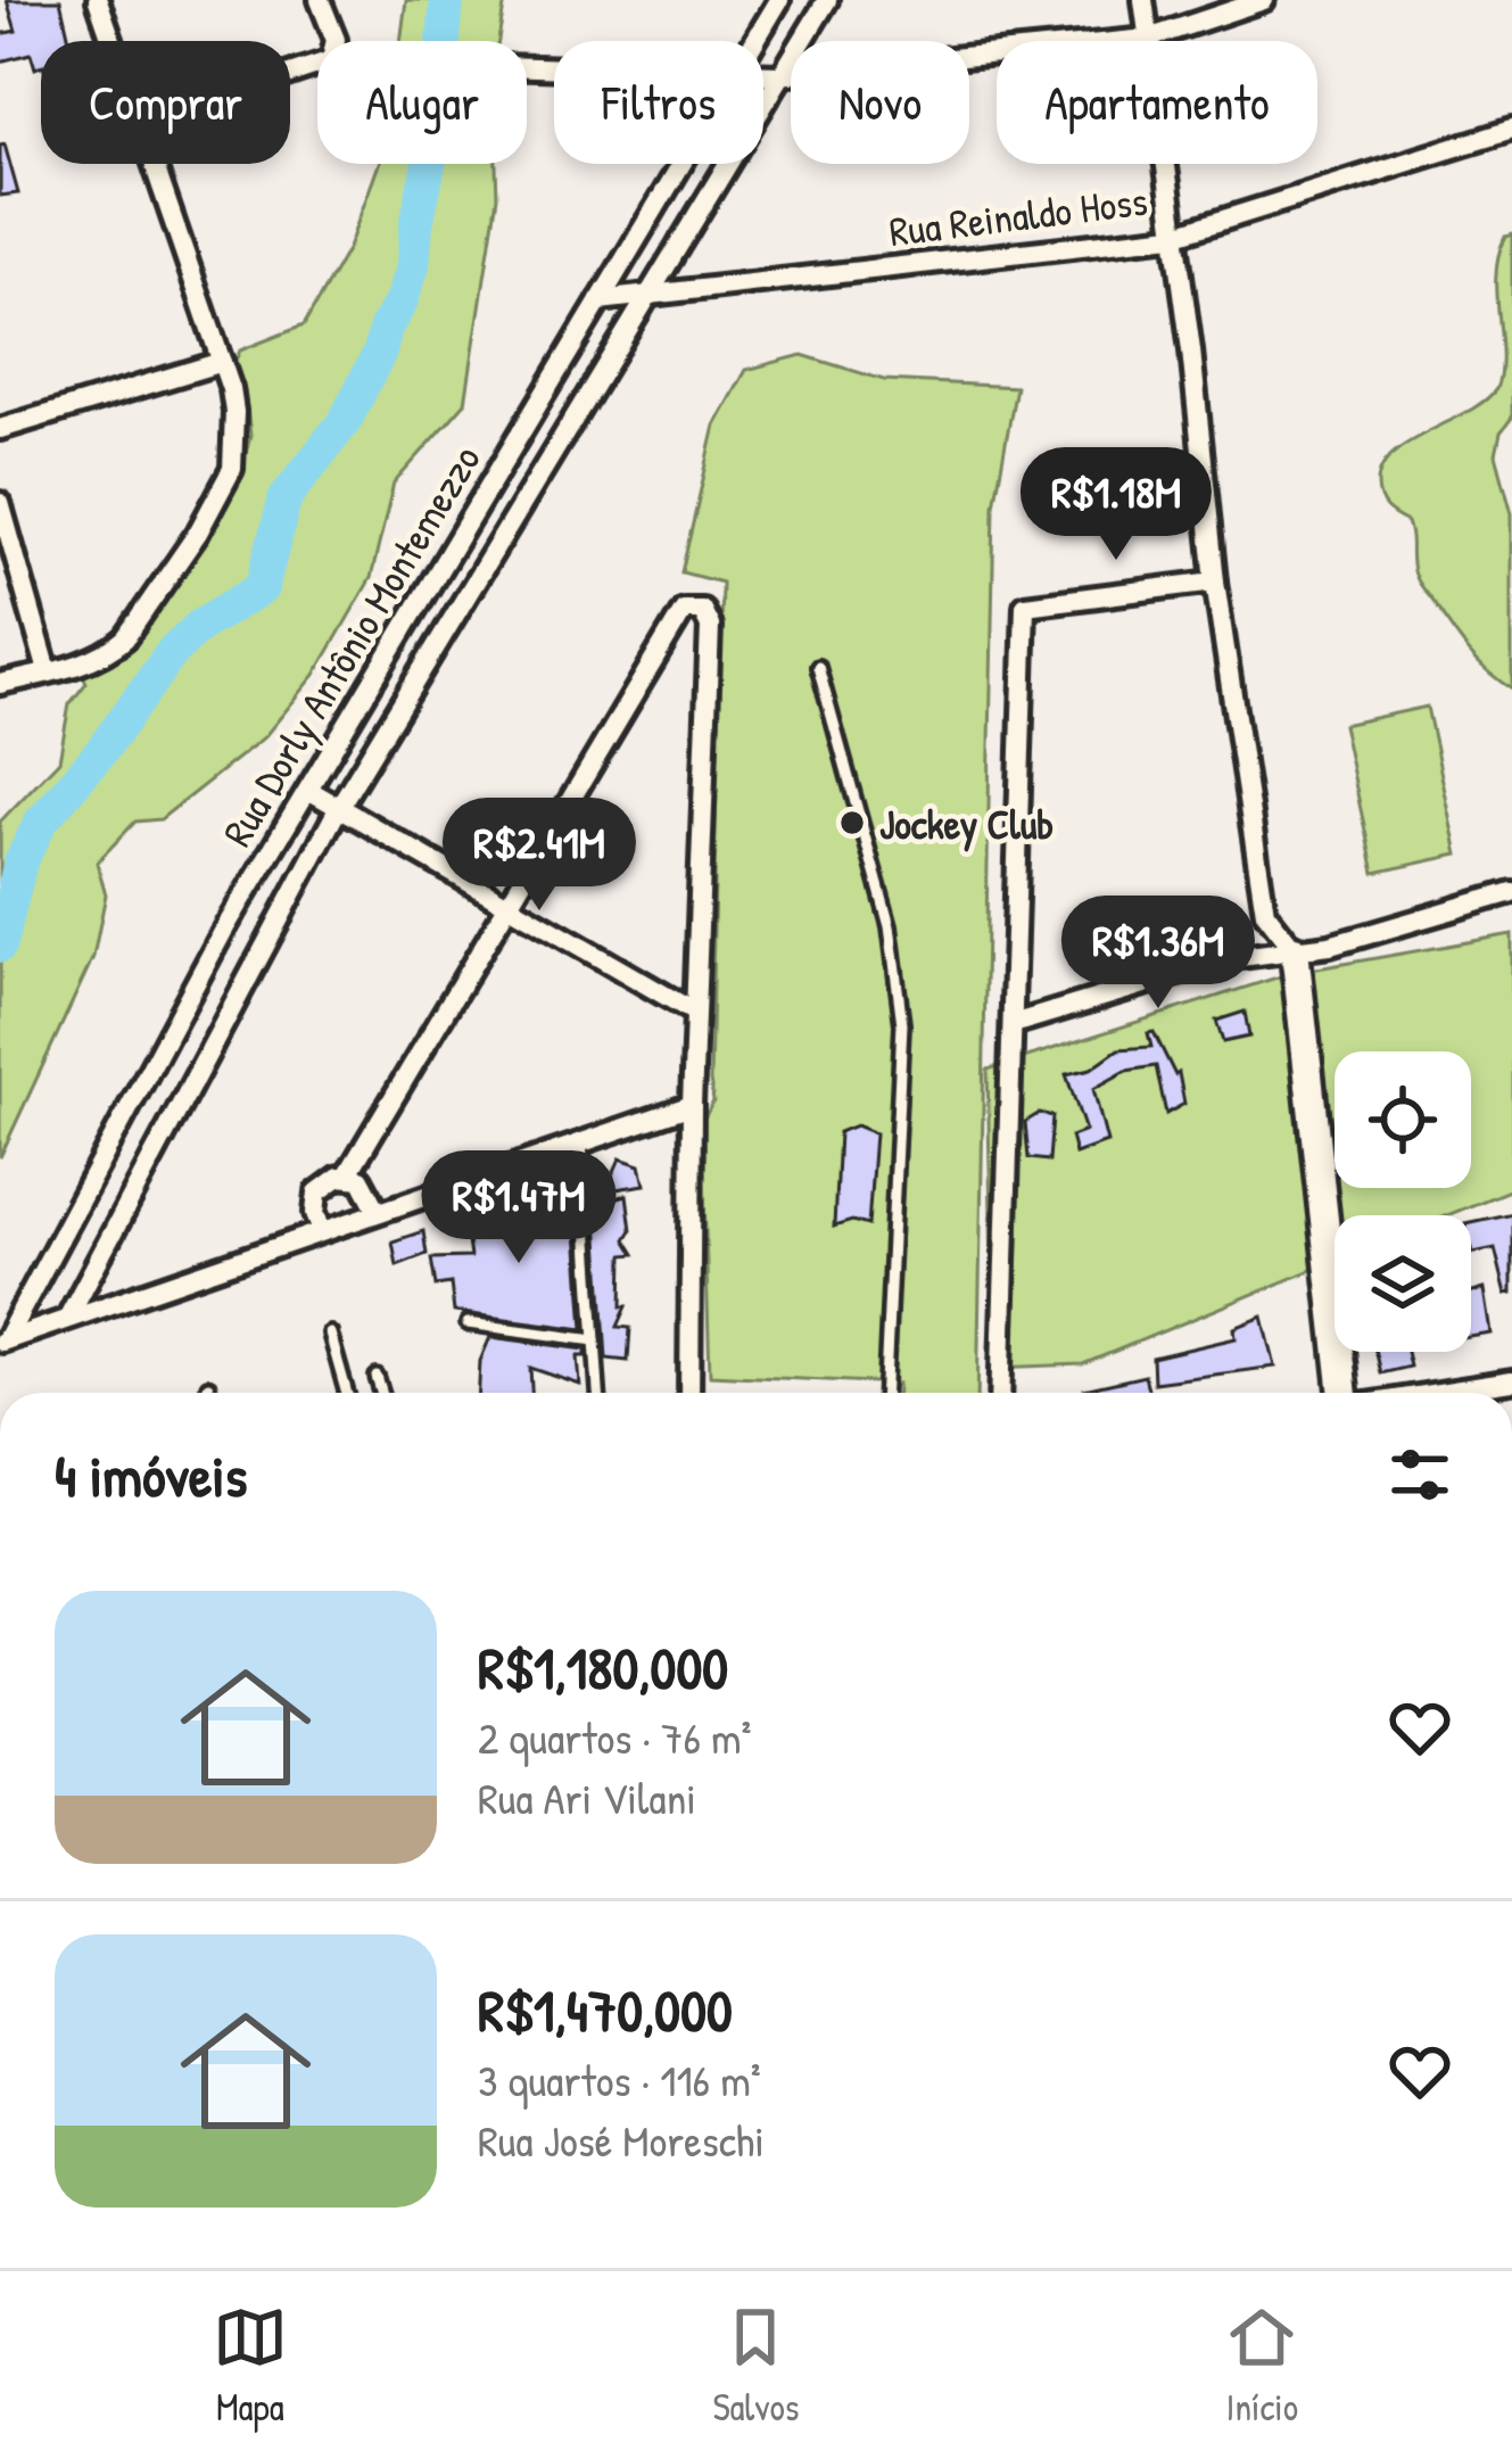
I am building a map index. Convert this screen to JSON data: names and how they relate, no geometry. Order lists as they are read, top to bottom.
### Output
{
  "streets": {
    "street": ["Rua Reinaldo Hoss", "Rua Dorly Antônio Montemezzo"]
  },
  "crossings": [
    ["Rua Reinaldo Hoss", "Rua Dorly Antônio Montemezzo"]
  ],
  "places": ["Jockey Club"],
  "page": {
    "chip": [
      "Comprar",
      "Alugar",
      "Filtros",
      "Novo",
      "Apartamento"
    ],
    "price": [
      "R$1.18M",
      "R$2.41M",
      "R$1.36M",
      "R$1.47M"
    ],
    "heading": "4 imóveis",
    "list": [
      {
        "name": "R$1,180,000",
        "note": "2 quartos · 76 m² · Rua Ari Vilani"
      },
      {
        "name": "R$1,470,000",
        "note": "3 quartos · 116 m² · Rua José Moreschi"
      }
    ],
    "tabs": ["Mapa", "Salvos", "Início"]
  }
}
